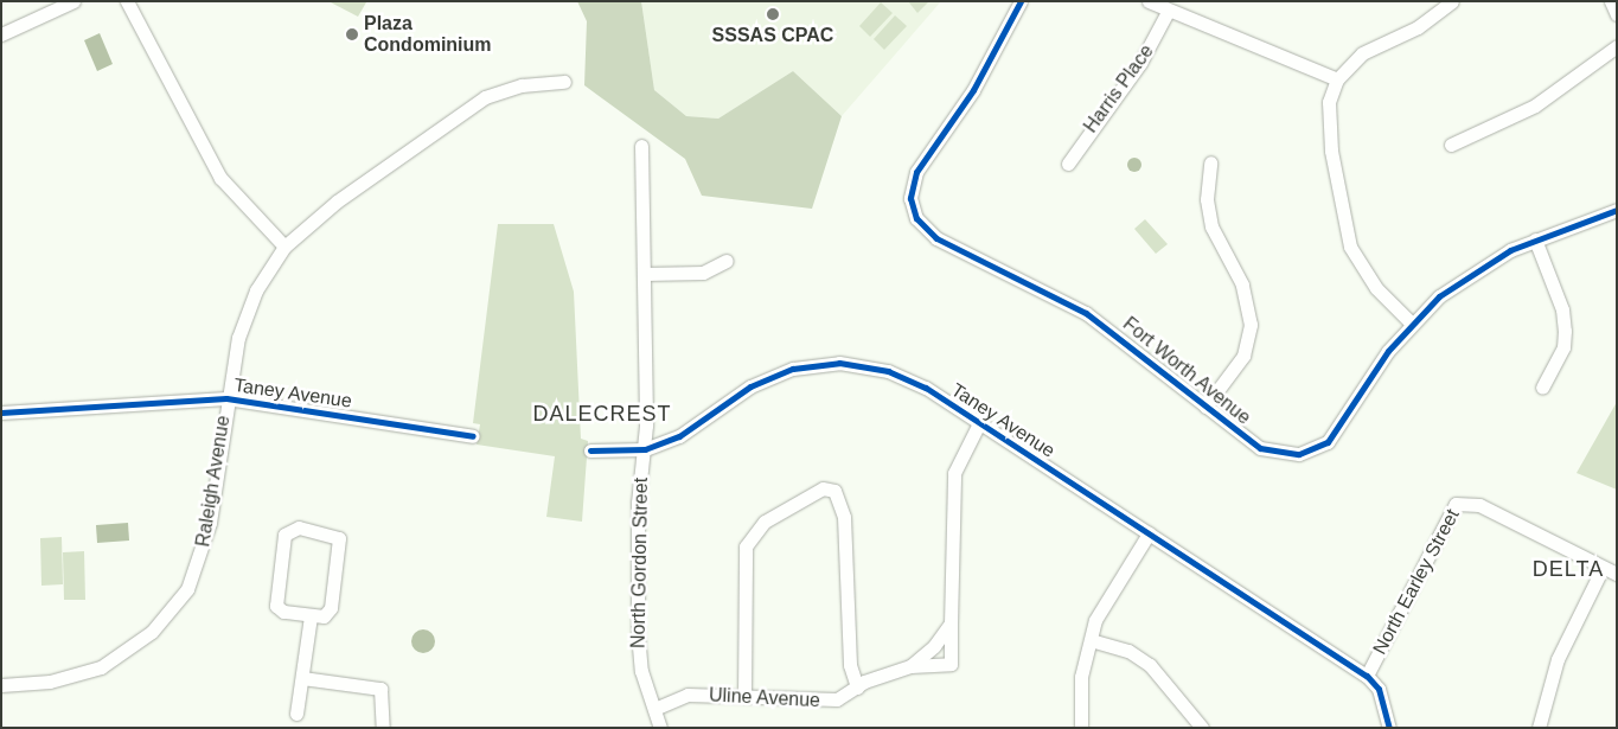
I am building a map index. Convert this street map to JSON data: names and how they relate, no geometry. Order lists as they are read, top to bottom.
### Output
{
  "streets": {
    "street": [
      "Harris Place",
      "Fort Worth Avenue",
      "Taney Avenue",
      "Raleigh Avenue",
      "North Gordon Street",
      "North Earley Street",
      "Uline Avenue"
    ]
  },
  "crossings": [
    ["Taney Avenue", "Raleigh Avenue"],
    ["Taney Avenue", "North Gordon Street"],
    ["Taney Avenue", "North Earley Street"],
    ["North Gordon Street", "Uline Avenue"]
  ],
  "districts": ["DALECREST", "DELTA"],
  "places": ["SSSAS CPAC", "Plaza Condominium"]
}
